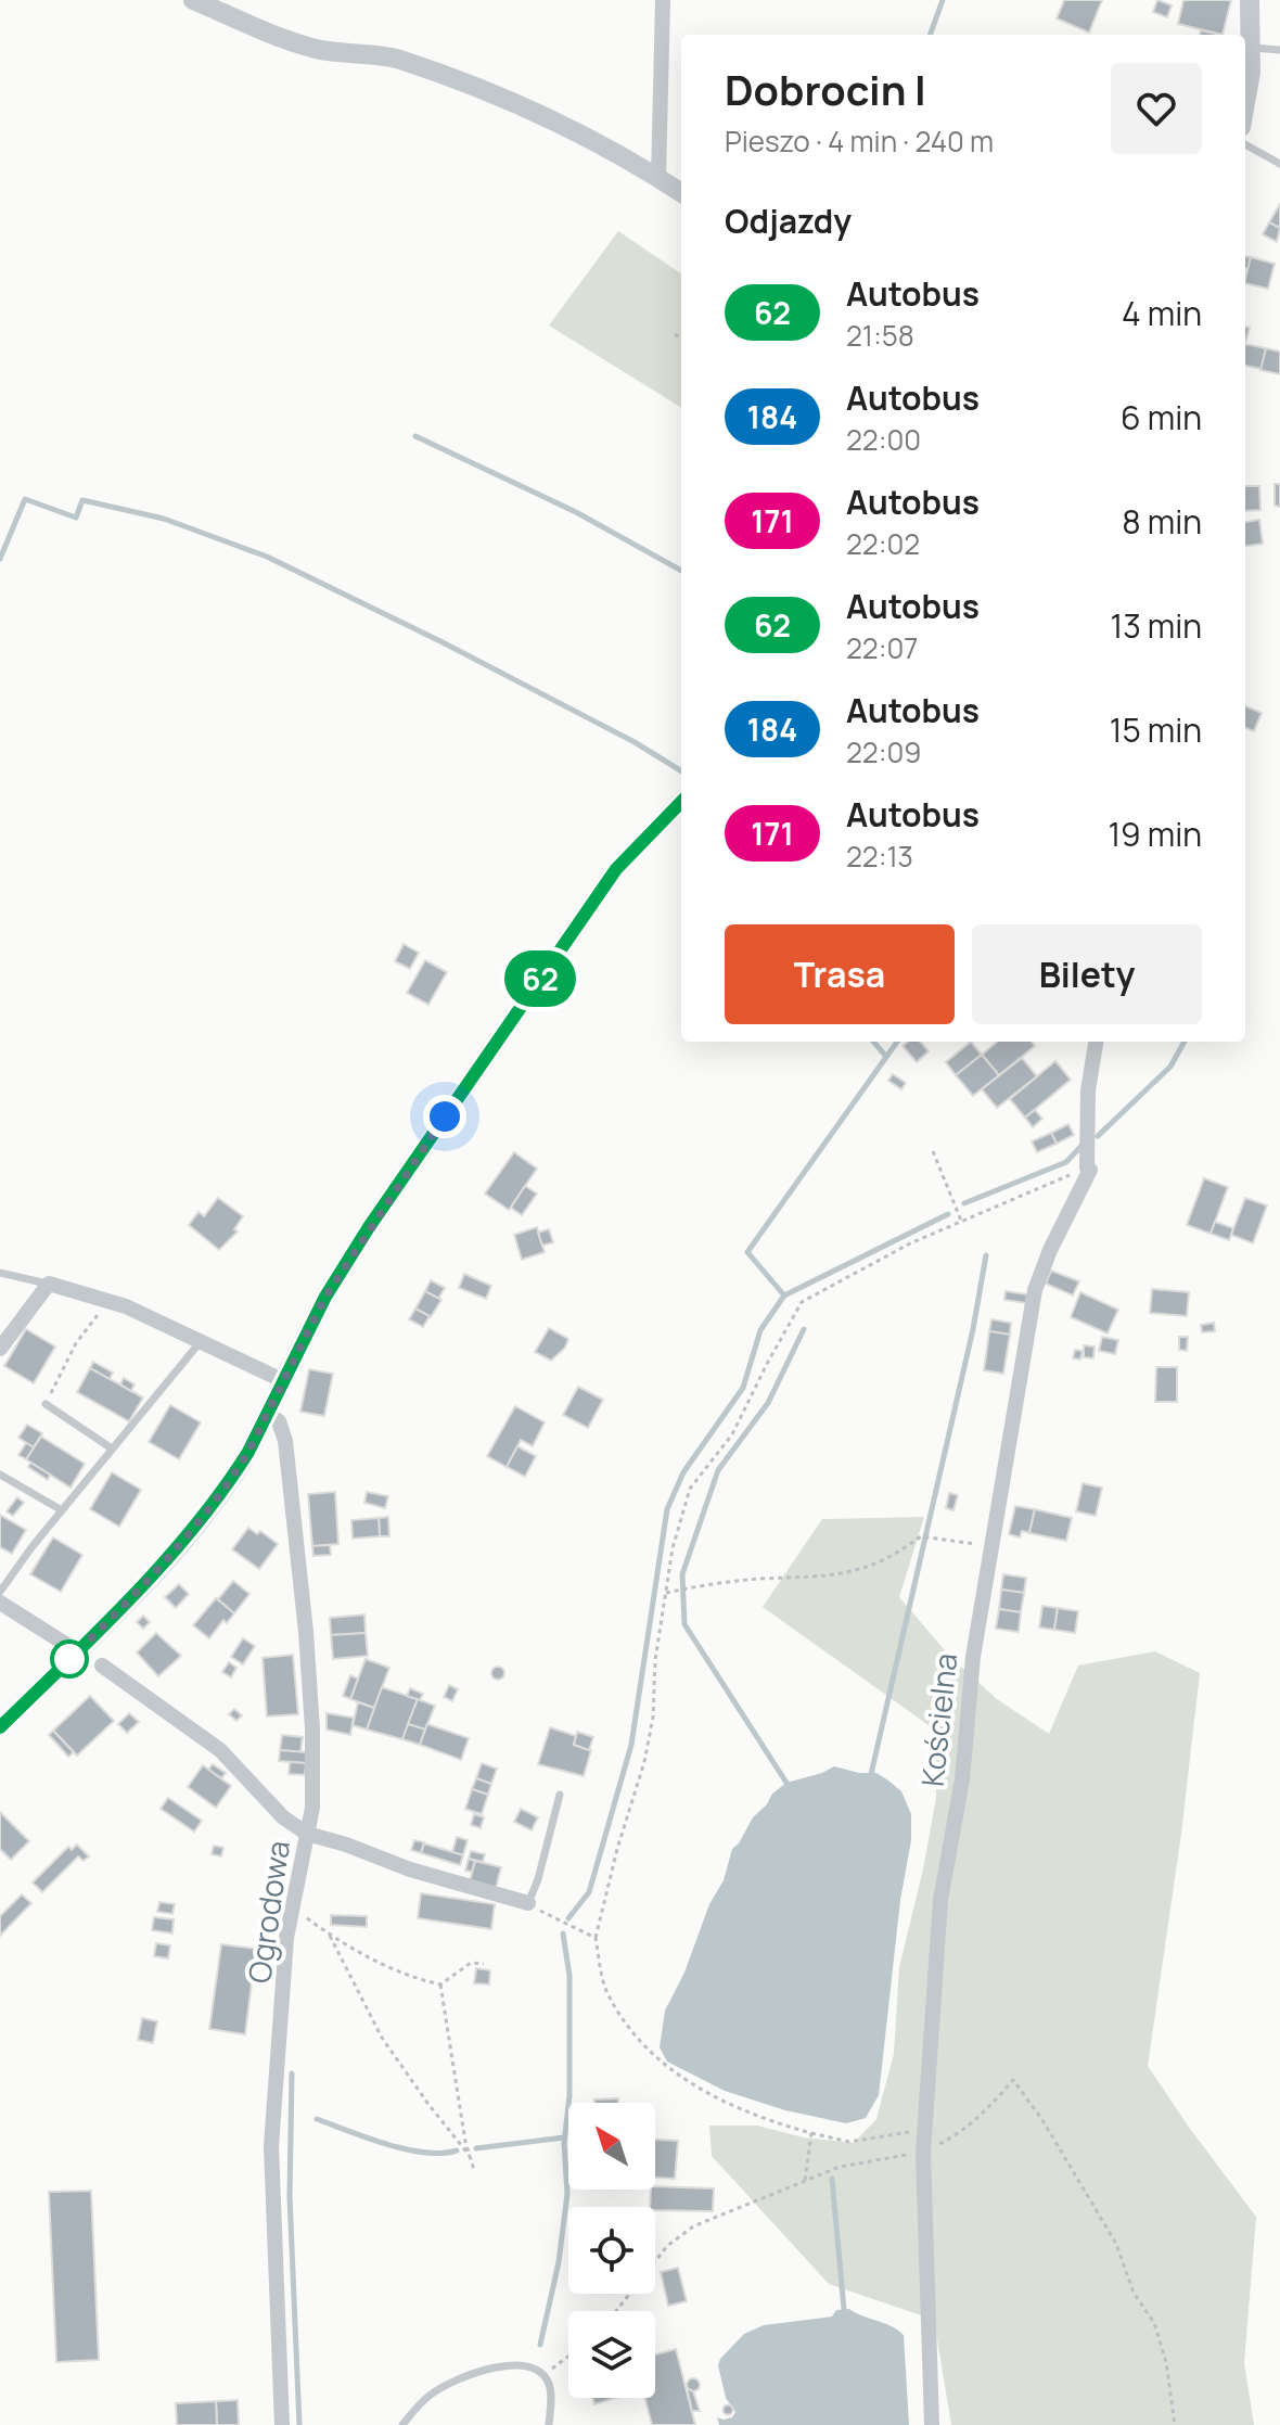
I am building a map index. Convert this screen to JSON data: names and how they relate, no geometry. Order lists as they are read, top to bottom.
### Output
{
  "streets": {
    "street": ["Kościelna", "Ogrodowa"]
  },
  "lines": ["bus line 62"],
  "north": "top left",
  "page": {
    "on_map": "62",
    "heading": [
      ["Dobrocin I", "Pieszo · 4 min · 240 m"],
      "Odjazdy"
    ],
    "list": [
      {
        "mark": "62",
        "name": "Autobus",
        "note": "21:58",
        "value": "4 min"
      },
      {
        "mark": "184",
        "name": "Autobus",
        "note": "22:00",
        "value": "6 min"
      },
      {
        "mark": "171",
        "name": "Autobus",
        "note": "22:02",
        "value": "8 min"
      },
      {
        "mark": "62",
        "name": "Autobus",
        "note": "22:07",
        "value": "13 min"
      },
      {
        "mark": "184",
        "name": "Autobus",
        "note": "22:09",
        "value": "15 min"
      },
      {
        "mark": "171",
        "name": "Autobus",
        "note": "22:13",
        "value": "19 min"
      }
    ],
    "buttons": ["Trasa", "Bilety"]
  }
}
